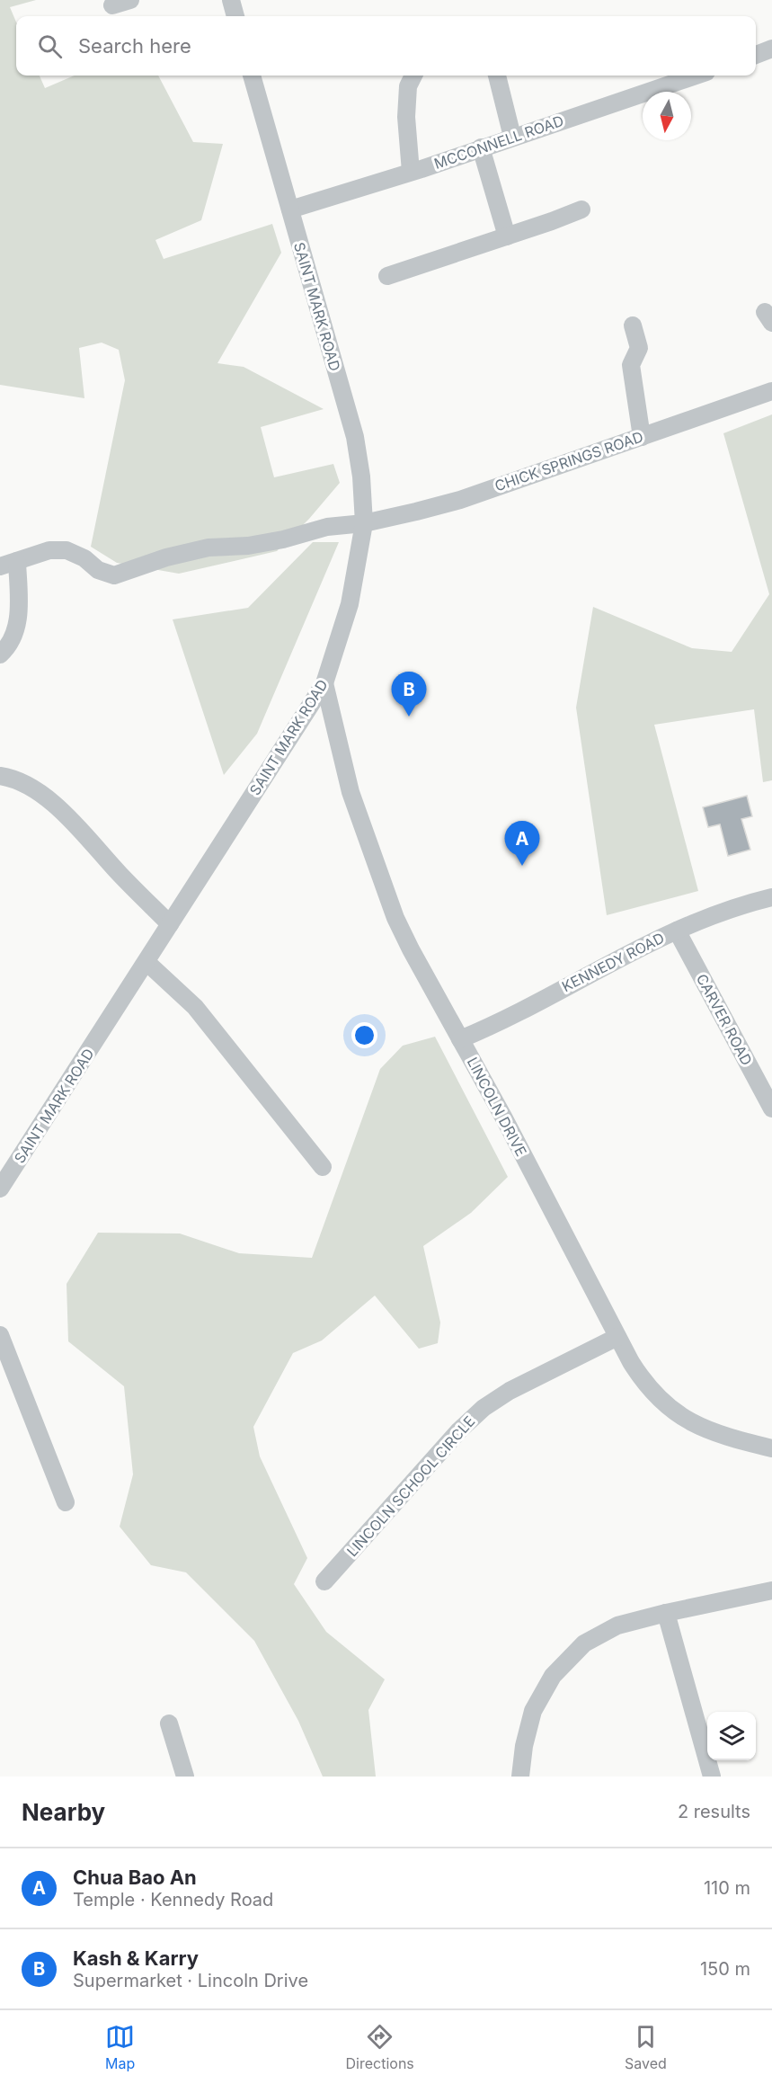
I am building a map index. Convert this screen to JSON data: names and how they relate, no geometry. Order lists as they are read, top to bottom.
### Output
{
  "streets": {
    "street": [
      "MCCONNELL ROAD",
      "SAINT MARK ROAD",
      "CHICK SPRINGS ROAD",
      "KENNEDY ROAD",
      "CARVER ROAD",
      "LINCOLN DRIVE",
      "LINCOLN SCHOOL CIRCLE"
    ]
  },
  "crossings": [
    ["MCCONNELL ROAD", "SAINT MARK ROAD"],
    ["SAINT MARK ROAD", "CHICK SPRINGS ROAD"],
    ["SAINT MARK ROAD", "LINCOLN DRIVE"],
    ["KENNEDY ROAD", "CARVER ROAD"],
    ["KENNEDY ROAD", "LINCOLN DRIVE"],
    ["LINCOLN DRIVE", "LINCOLN SCHOOL CIRCLE"]
  ],
  "north": "bottom",
  "page": {
    "search": "Search here",
    "pins": ["B", "A"],
    "heading": ["Nearby", "2 results"],
    "list": [
      {
        "mark": "A",
        "name": "Chua Bao An",
        "note": "Temple · Kennedy Road",
        "value": "110 m"
      },
      {
        "mark": "B",
        "name": "Kash & Karry",
        "note": "Supermarket · Lincoln Drive",
        "value": "150 m"
      }
    ],
    "nav": ["Map", "Directions", "Saved"]
  }
}
